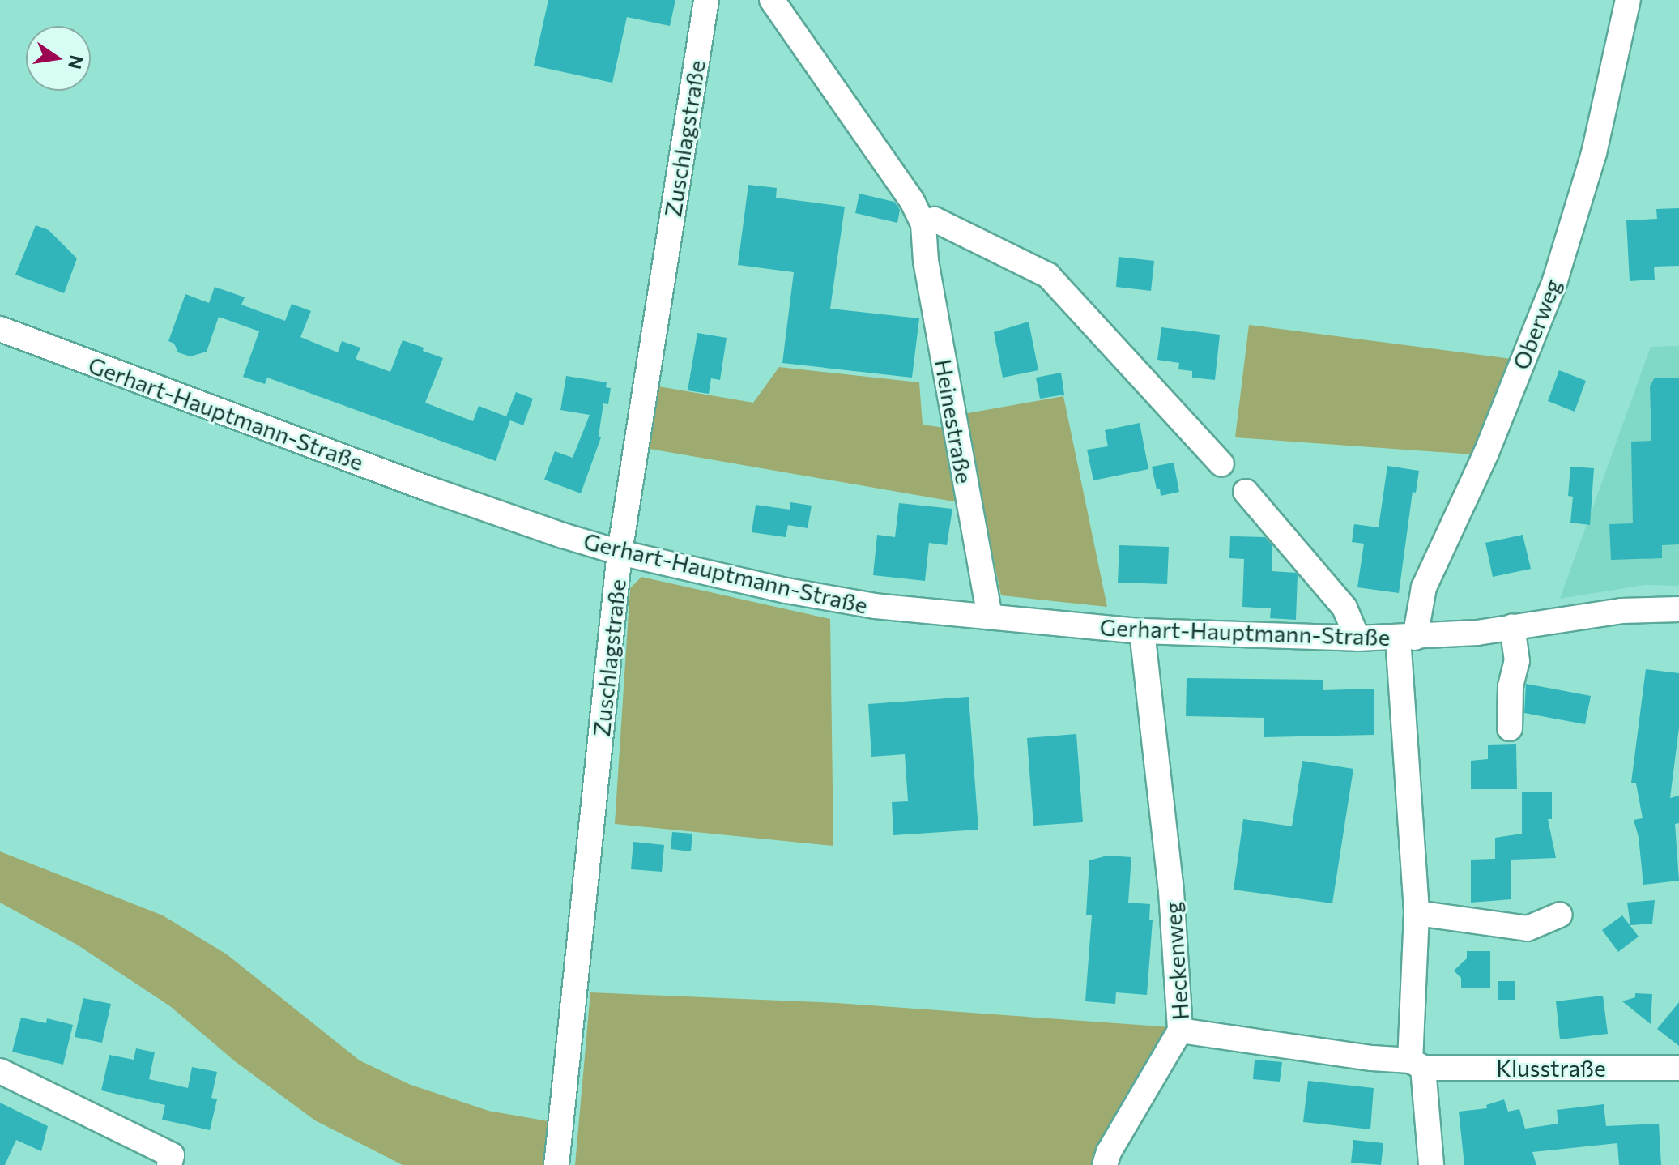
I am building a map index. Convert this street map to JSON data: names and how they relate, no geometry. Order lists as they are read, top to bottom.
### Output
{
  "streets": {
    "street": [
      "Zuschlagstraße",
      "Oberweg",
      "Gerhart-Hauptmann-Straße",
      "Heinestraße",
      "Heckenweg",
      "Klusstraße"
    ]
  },
  "crossings": [
    ["Zuschlagstraße", "Gerhart-Hauptmann-Straße"],
    ["Oberweg", "Gerhart-Hauptmann-Straße"],
    ["Gerhart-Hauptmann-Straße", "Heinestraße"],
    ["Gerhart-Hauptmann-Straße", "Heckenweg"],
    ["Heckenweg", "Klusstraße"]
  ],
  "north": "right"
}
